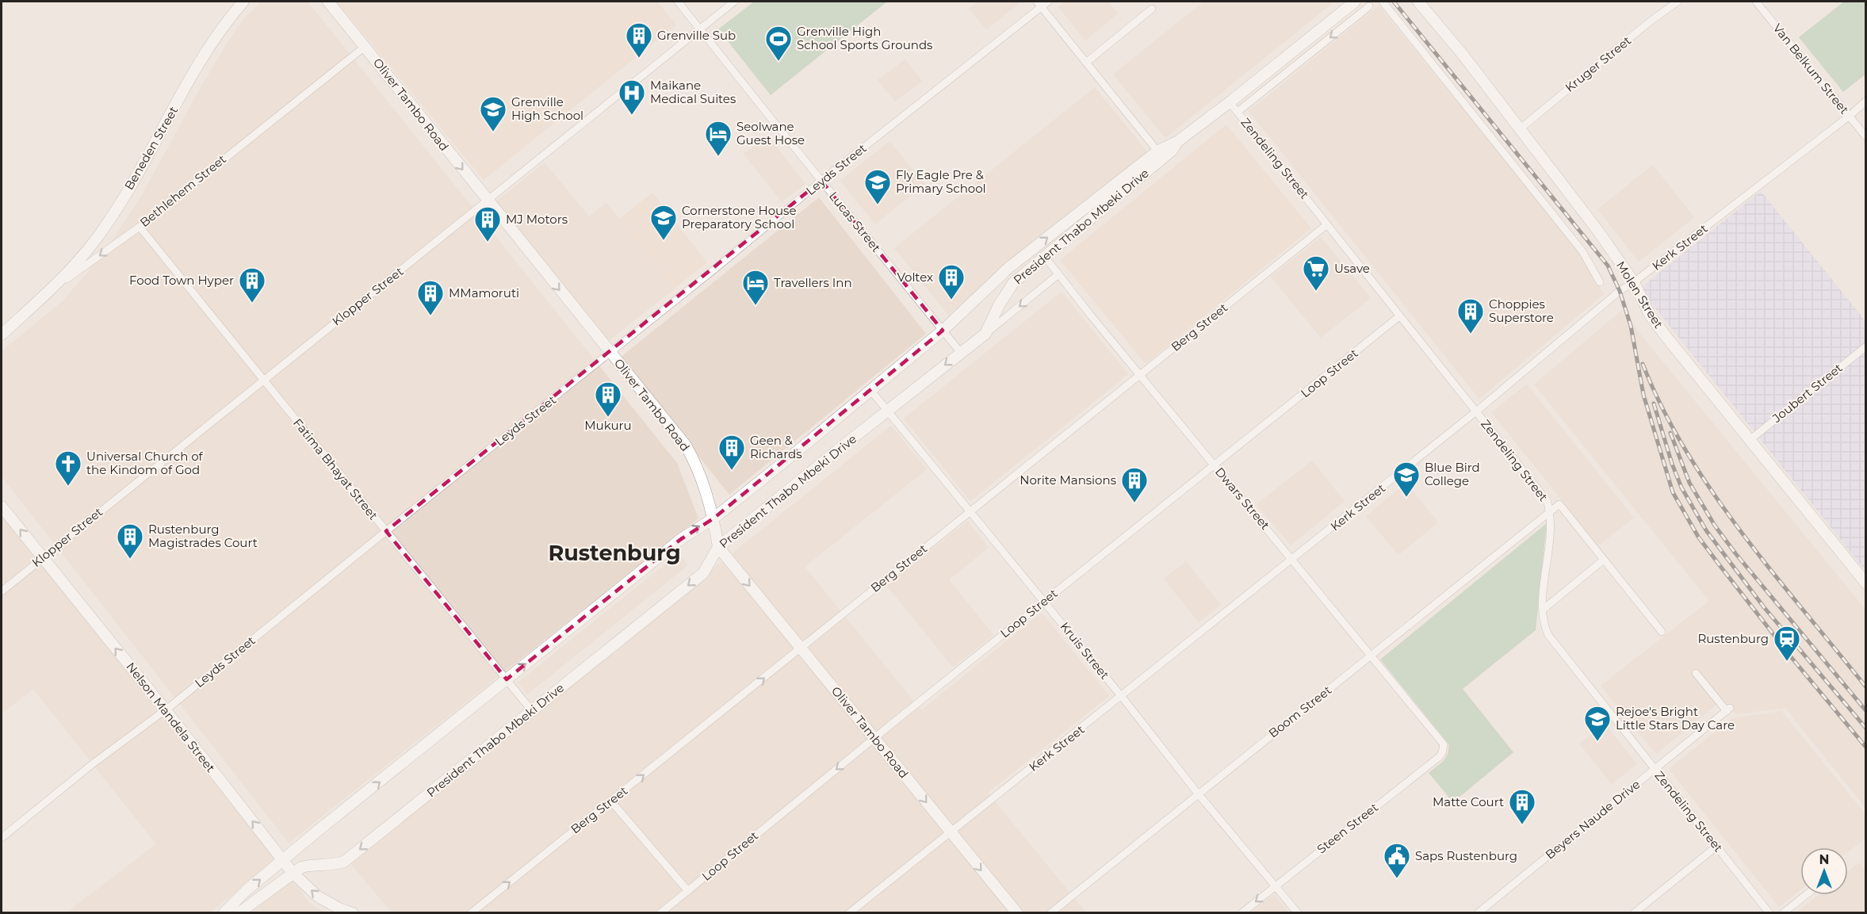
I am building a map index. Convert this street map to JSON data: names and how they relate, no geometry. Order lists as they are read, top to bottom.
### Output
{
  "streets": {
    "street": [
      "Kruger Street",
      "Van Belkum Street",
      "Oliver Tambo Road",
      "Beneden Street",
      "Zendeling Street",
      "Leyds Street",
      "Bethlehem Street",
      "Lucas Street",
      "President Thabo Mbeki Drive",
      "Kerk Street",
      "Molen Street",
      "Klopper Street",
      "Berg Street",
      "Loop Street",
      "Joubert Street",
      "Fatima Bhayat Street",
      "Dwars Street",
      "Kruis Street",
      "Boom Street",
      "Nelson Mandela Street",
      "Beyers Naude Drive",
      "Steen Street"
    ]
  },
  "crossings": [
    ["Kruger Street", "Molen Street"],
    ["Van Belkum Street", "Kerk Street"],
    ["Oliver Tambo Road", "Leyds Street"],
    ["Oliver Tambo Road", "Bethlehem Street"],
    ["Oliver Tambo Road", "President Thabo Mbeki Drive"],
    ["Oliver Tambo Road", "Kerk Street"],
    ["Oliver Tambo Road", "Klopper Street"],
    ["Oliver Tambo Road", "Berg Street"],
    ["Oliver Tambo Road", "Loop Street"],
    ["Beneden Street", "Bethlehem Street"],
    ["Zendeling Street", "President Thabo Mbeki Drive"],
    ["Zendeling Street", "Kerk Street"],
    ["Zendeling Street", "Berg Street"],
    ["Zendeling Street", "Loop Street"],
    ["Zendeling Street", "Boom Street"],
    ["Zendeling Street", "Beyers Naude Drive"],
    ["Leyds Street", "Lucas Street"],
    ["Leyds Street", "Fatima Bhayat Street"],
    ["Leyds Street", "Nelson Mandela Street"],
    ["Bethlehem Street", "Fatima Bhayat Street"],
    ["Lucas Street", "President Thabo Mbeki Drive"],
    ["Lucas Street", "Klopper Street"],
    ["President Thabo Mbeki Drive", "Fatima Bhayat Street"],
    ["President Thabo Mbeki Drive", "Dwars Street"],
    ["President Thabo Mbeki Drive", "Kruis Street"],
    ["President Thabo Mbeki Drive", "Nelson Mandela Street"],
    ["Kerk Street", "Molen Street"],
    ["Kerk Street", "Dwars Street"],
    ["Kerk Street", "Kruis Street"],
    ["Molen Street", "Joubert Street"],
    ["Klopper Street", "Fatima Bhayat Street"],
    ["Klopper Street", "Nelson Mandela Street"],
    ["Berg Street", "Dwars Street"],
    ["Berg Street", "Kruis Street"],
    ["Loop Street", "Dwars Street"],
    ["Loop Street", "Kruis Street"],
    ["Dwars Street", "Boom Street"],
    ["Dwars Street", "Steen Street"],
    ["Kruis Street", "Boom Street"],
    ["Kruis Street", "Steen Street"]
  ],
  "one_way": ["Oliver Tambo Road", "Berg Street", "Nelson Mandela Street"],
  "districts": ["Rustenburg"],
  "places": {
    "building": [
      "Grenville Sub",
      "MJ Motors",
      "Voltex",
      "Food Town Hyper",
      "MMamoruti",
      "Choppies Superstore",
      "Mukuru",
      "Geen & Richards",
      "Norite Mansions",
      "Rustenburg Magistrades Court",
      "Matte Court"
    ],
    "sports": ["Grenville High School Sports Grounds"],
    "hospital": ["Maikane Medical Suites"],
    "school or university": [
      "Grenville High School",
      "Fly Eagle Pre & Primary School",
      "Cornerstone House Preparatory School",
      "Blue Bird College",
      "Rejoe's Bright Little Stars Day Care"
    ],
    "hotel": ["Seolwane Guest Hose", "Travellers Inn"],
    "supermarket": ["Usave"],
    "church": ["Universal Church of the Kindom of God"],
    "station": ["Rustenburg"],
    "public building": ["Saps Rustenburg"]
  },
  "north": "top"
}
